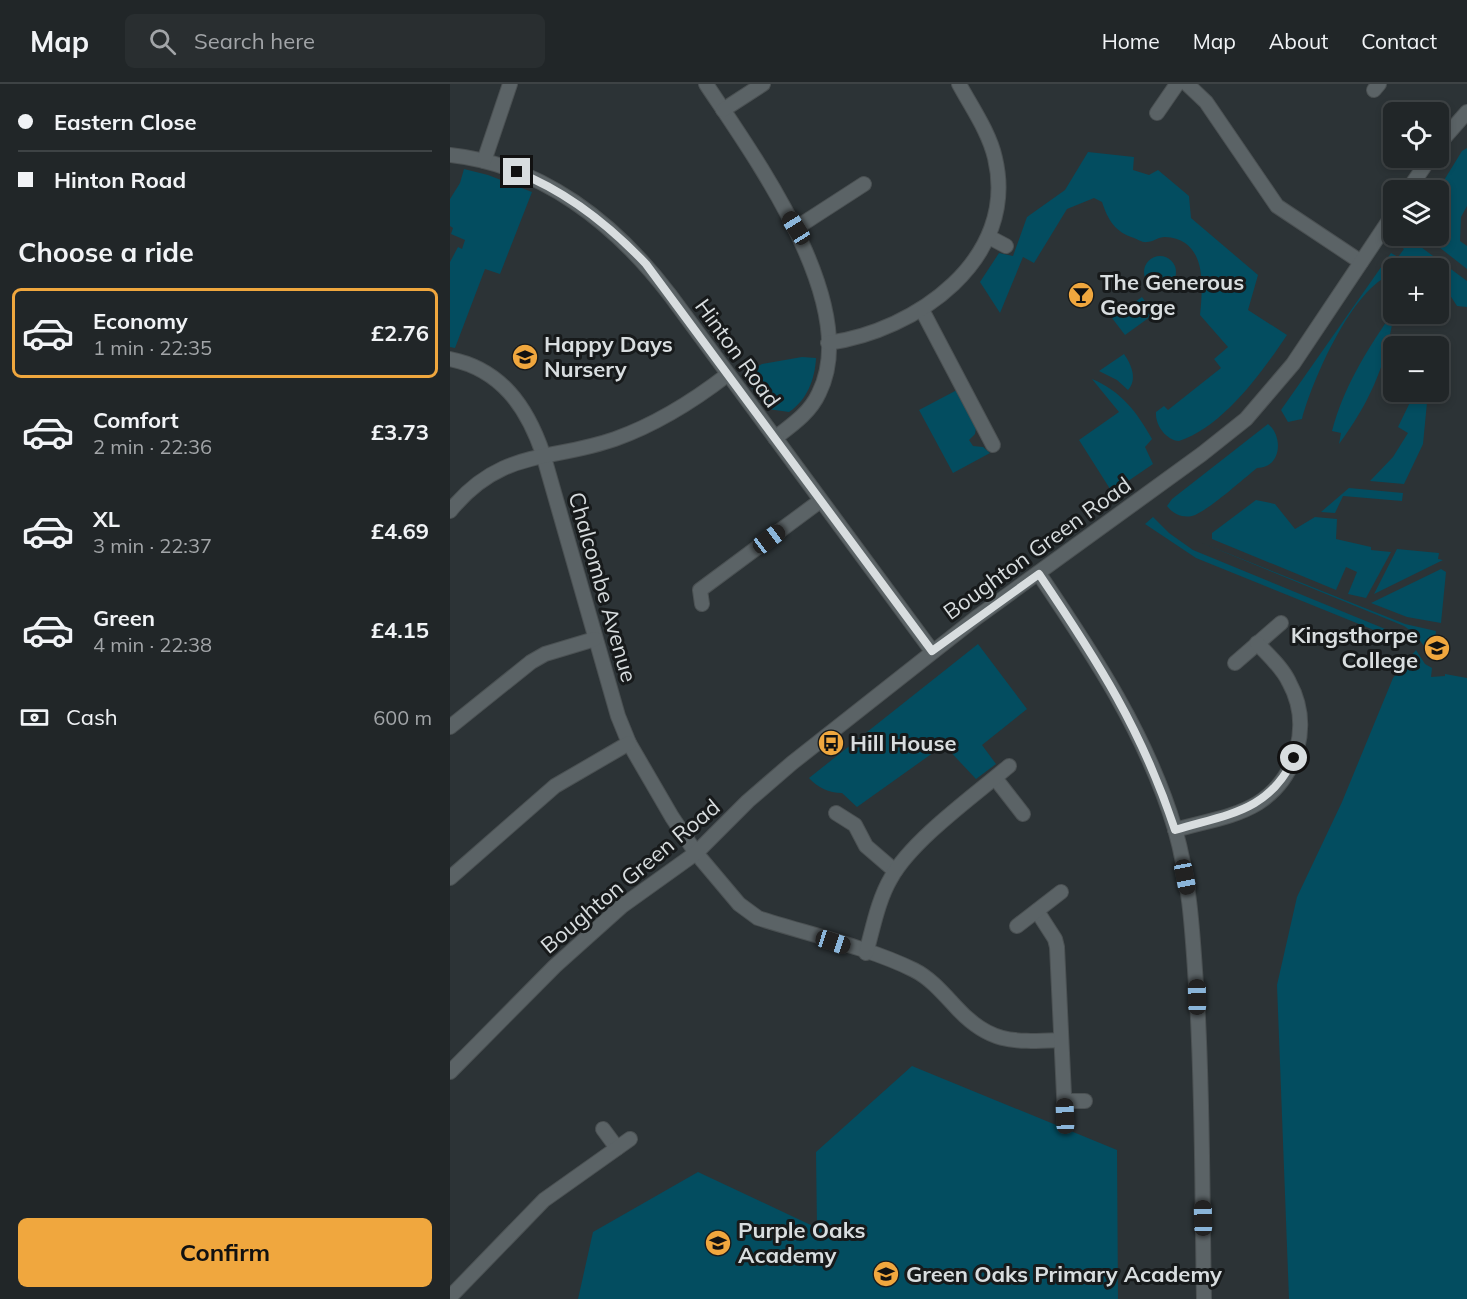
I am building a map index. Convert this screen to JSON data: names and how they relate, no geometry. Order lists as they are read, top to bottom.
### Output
{
  "streets": {
    "street": ["Hinton Road", "Boughton Green Road", "Chalcombe Avenue"]
  },
  "crossings": [
    ["Hinton Road", "Boughton Green Road"],
    ["Boughton Green Road", "Chalcombe Avenue"]
  ],
  "places": {
    "bar": ["The Generous George"],
    "school or university": [
      "Happy Days Nursery",
      "Kingsthorpe College",
      "Purple Oaks Academy",
      "Green Oaks Primary Academy"
    ],
    "bus stop": ["Hill House"]
  },
  "page": {
    "header": "Map",
    "search": "Search here",
    "nav": [
      "Home",
      "Map",
      "About",
      "Contact"
    ],
    "banner": ["Eastern Close", "Hinton Road"],
    "map_buttons": ["+", "−"],
    "heading": "Choose a ride",
    "list": [
      {
        "name": "Economy",
        "note": "1 min · 22:35",
        "value": "£2.76"
      },
      {
        "name": "Comfort",
        "note": "2 min · 22:36",
        "value": "£3.73"
      },
      {
        "name": "XL",
        "note": "3 min · 22:37",
        "value": "£4.69"
      },
      {
        "name": "Green",
        "note": "4 min · 22:38",
        "value": "£4.15"
      }
    ],
    "pay": ["Cash", "600 m"],
    "buttons": "Confirm"
  }
}
